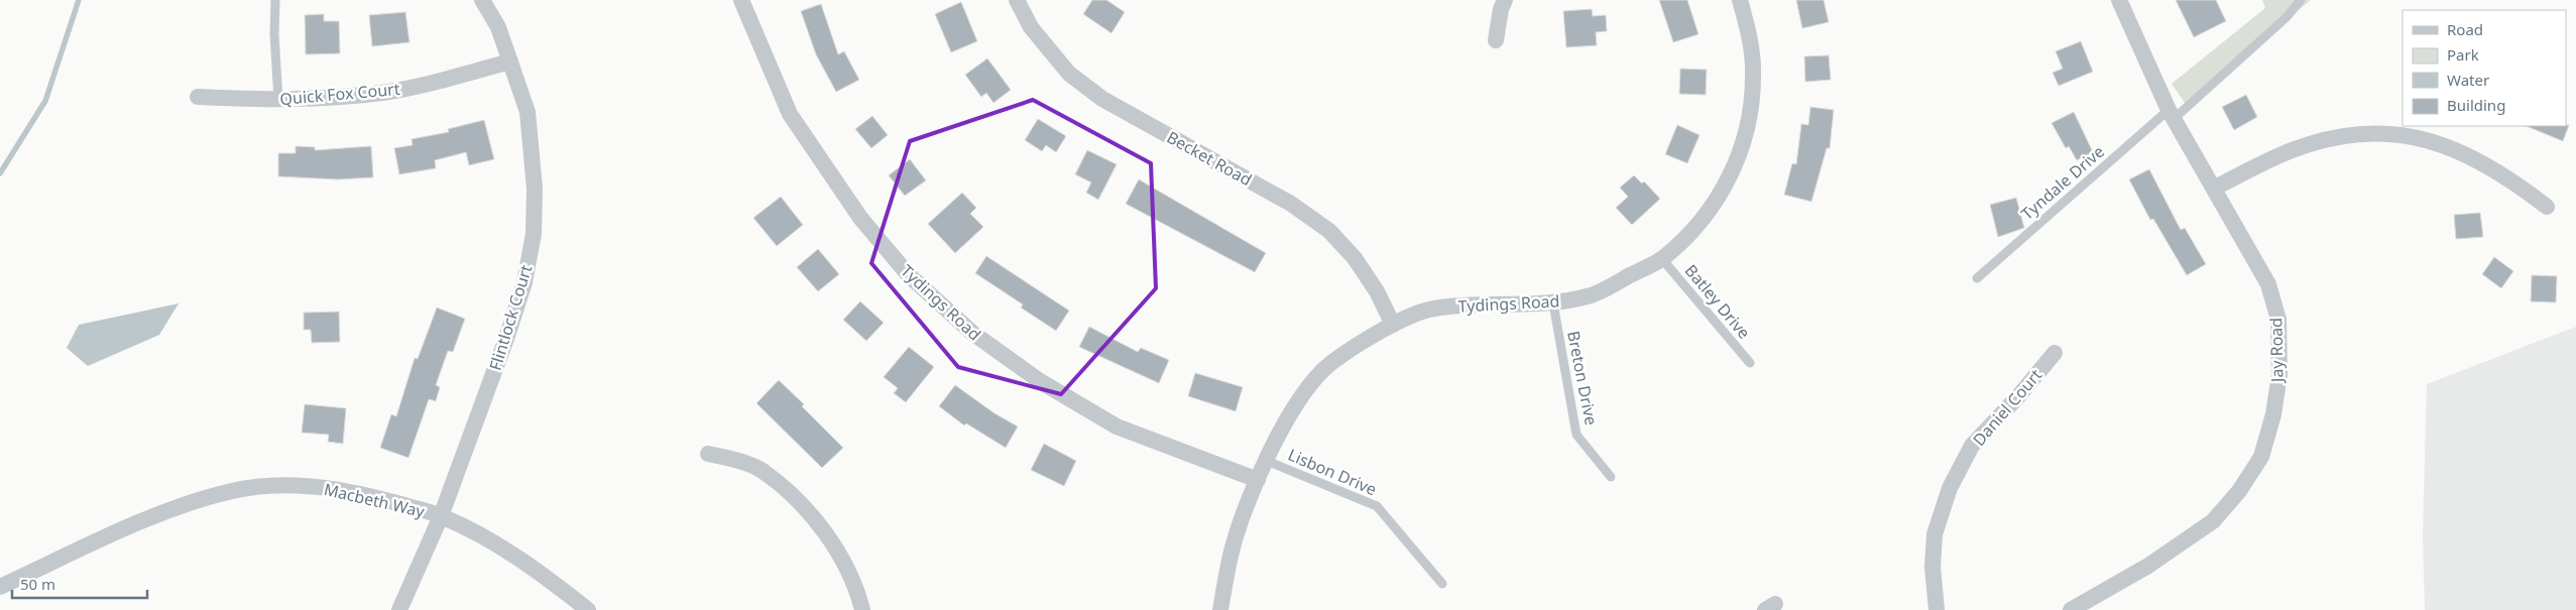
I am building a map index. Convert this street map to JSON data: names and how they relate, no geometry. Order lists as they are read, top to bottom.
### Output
{
  "streets": {
    "street": [
      "Quick Fox Court",
      "Becket Road",
      "Tydings Road",
      "Flintlock Court",
      "Jay Road",
      "Daniel Court",
      "Macbeth Way"
    ],
    "lane": [
      "Tyndale Drive",
      "Batley Drive",
      "Breton Drive",
      "Lisbon Drive"
    ]
  },
  "crossings": [
    ["Quick Fox Court", "Flintlock Court"],
    ["Becket Road", "Tydings Road"],
    ["Tyndale Drive", "Jay Road"],
    ["Batley Drive", "Tydings Road"],
    ["Tydings Road", "Breton Drive"],
    ["Tydings Road", "Lisbon Drive"],
    ["Flintlock Court", "Macbeth Way"]
  ],
  "legend": [
    "Road",
    "Park",
    "Water",
    "Building"
  ],
  "scale_bar": "50 m"
}
